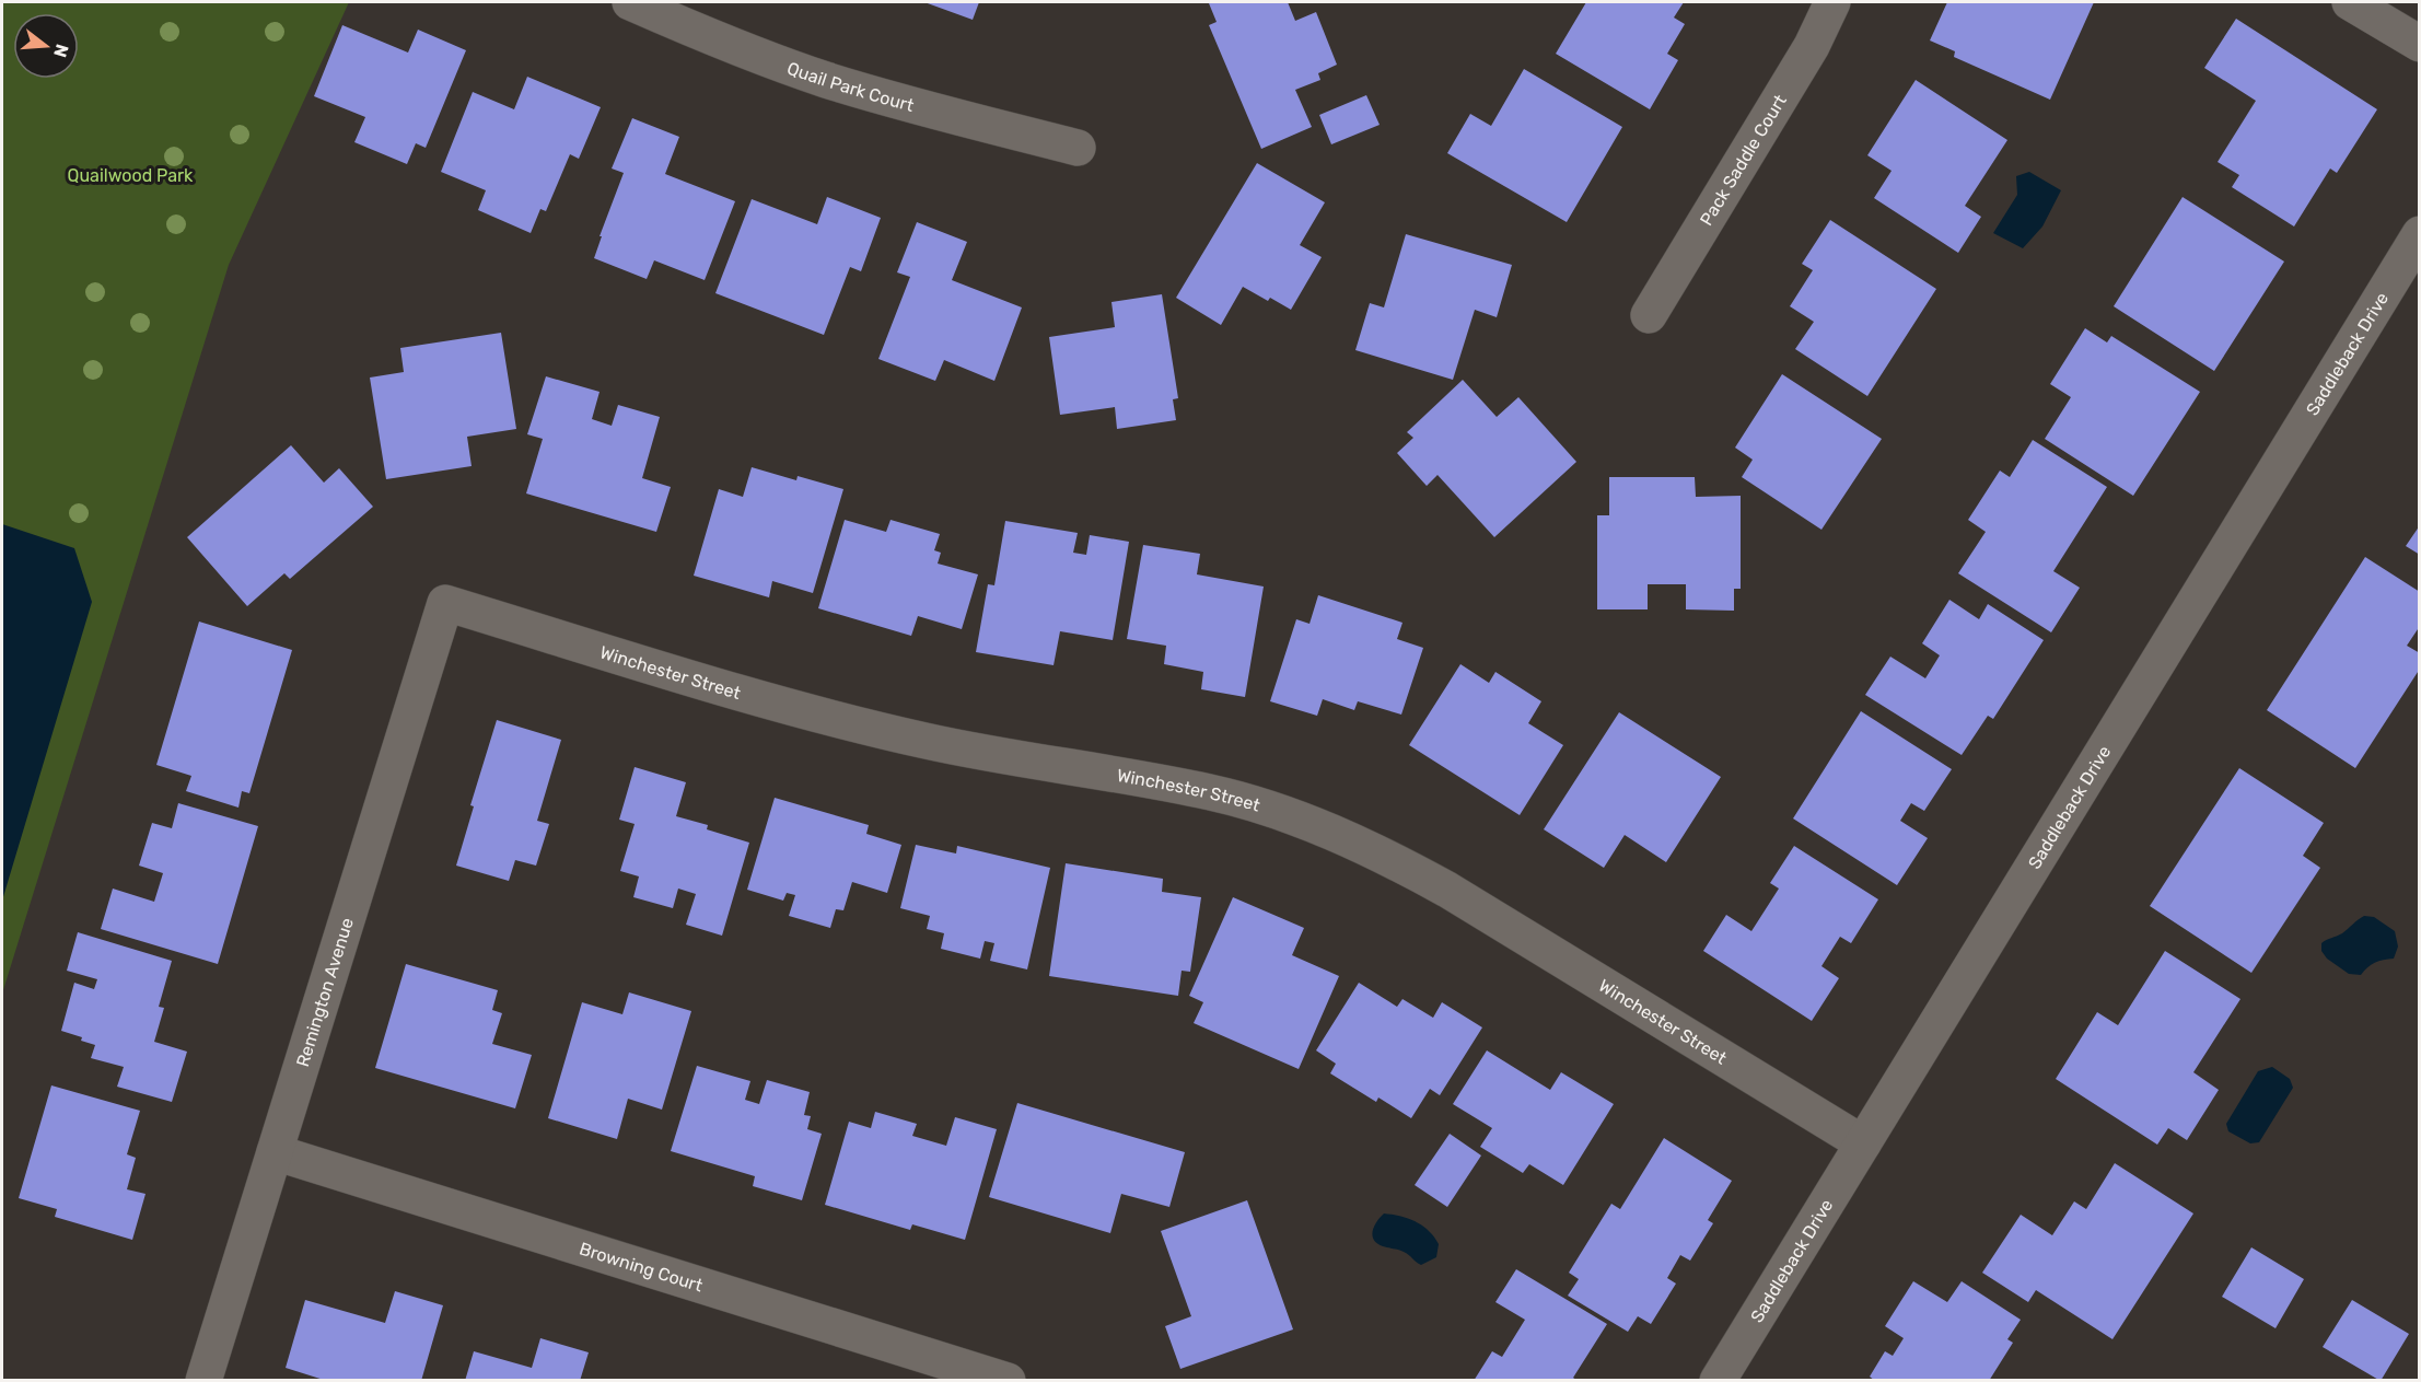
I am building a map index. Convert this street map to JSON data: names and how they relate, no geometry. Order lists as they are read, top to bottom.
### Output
{
  "streets": {
    "street": [
      "Quail Park Court",
      "Pack Saddle Court",
      "Saddleback Drive",
      "Winchester Street",
      "Remington Avenue",
      "Browning Court"
    ]
  },
  "crossings": [
    ["Saddleback Drive", "Winchester Street"],
    ["Winchester Street", "Remington Avenue"],
    ["Remington Avenue", "Browning Court"]
  ],
  "parks": ["Quailwood Park"],
  "north": "right"
}
